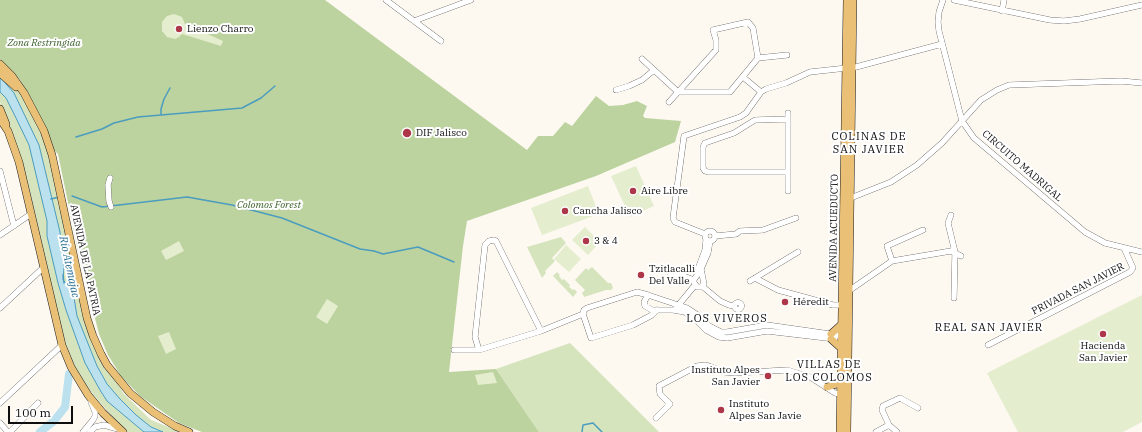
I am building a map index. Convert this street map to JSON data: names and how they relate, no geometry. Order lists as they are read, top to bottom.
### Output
{
  "streets": {
    "main road": ["AVENIDA ACUEDUCTO", "AVENIDA DE LA PATRIA"],
    "street": ["CIRCUITO MADRIGAL", "PRIVADA SAN JAVIER"]
  },
  "crossings": [
    ["CIRCUITO MADRIGAL", "PRIVADA SAN JAVIER"]
  ],
  "districts": [
    "COLINAS DE SAN JAVIER",
    "LOS VIVEROS",
    "REAL SAN JAVIER",
    "VILLAS DE LOS COLOMOS"
  ],
  "water": ["Río Atemajac"],
  "parks": ["Zona Restringida", "Colomos Forest"],
  "places": [
    "Lienzo Charro",
    "DIF Jalisco",
    "Aire Libre",
    "Cancha Jalisco",
    "3 & 4",
    "Tzitlacalli Del Valle",
    "Héredit",
    "Hacienda San Javier",
    "Instituto Alpes San Javier",
    "Instituto Alpes San Javie"
  ],
  "scale_bar": "100 m"
}
